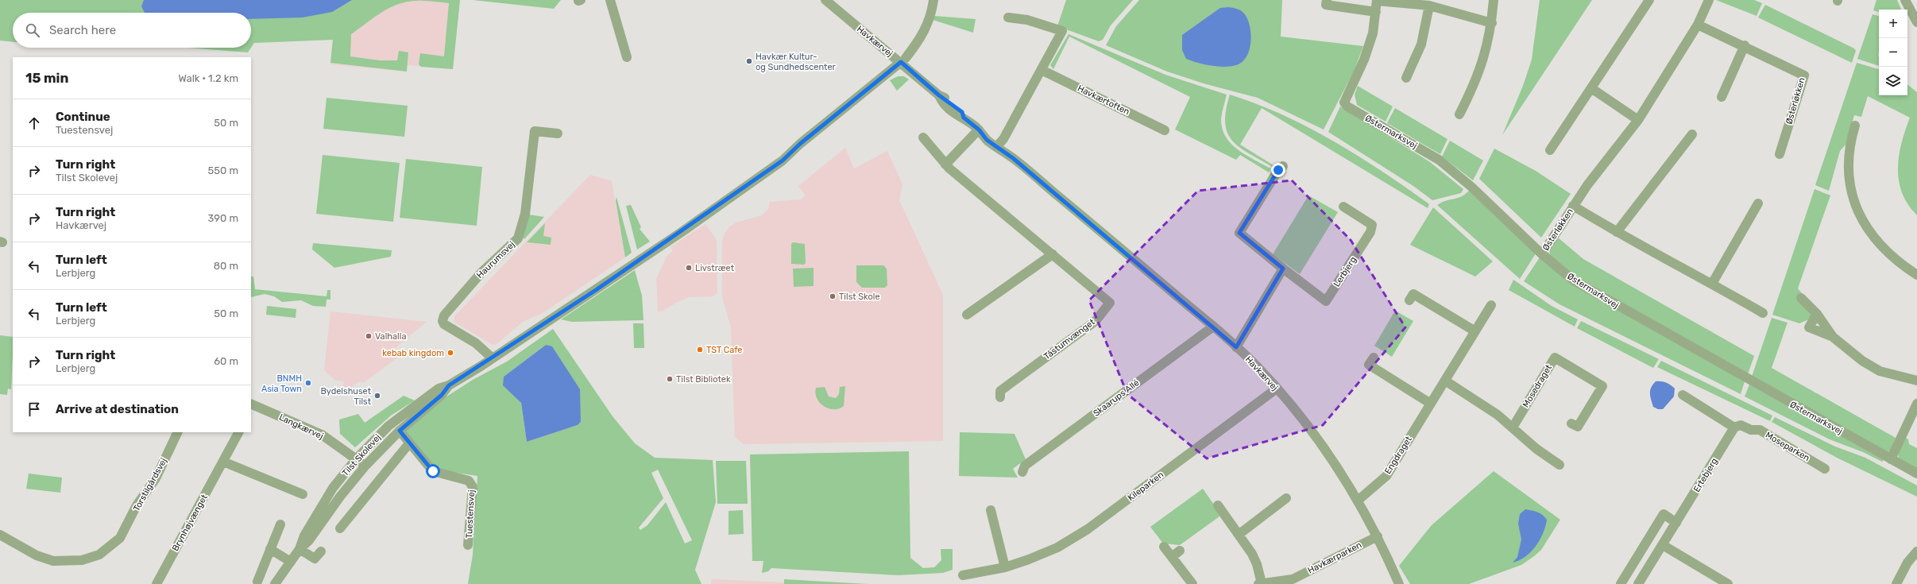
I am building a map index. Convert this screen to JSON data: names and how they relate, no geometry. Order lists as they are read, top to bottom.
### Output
{
  "streets": {
    "street": [
      "Havkærvej",
      "Havkærtoften",
      "Østerløkken",
      "Østermarksvej",
      "Haurumsvej",
      "Lerbjerg",
      "Tåstumvænget",
      "Mosedraget",
      "Skaarups Allé",
      "Langkærvej",
      "Moseparken",
      "Tilst Skolevej",
      "Engdraget",
      "Ertebjerg",
      "Torstilgårdsvej",
      "Kileparken",
      "Tuestensvej",
      "Brynhøjvænget",
      "Havkærparken"
    ]
  },
  "crossings": [
    ["Havkærvej", "Skaarups Allé"],
    ["Havkærvej", "Tilst Skolevej"],
    ["Havkærvej", "Engdraget"],
    ["Havkærvej", "Kileparken"],
    ["Havkærvej", "Havkærparken"],
    ["Østerløkken", "Østermarksvej"],
    ["Haurumsvej", "Tilst Skolevej"],
    ["Langkærvej", "Tilst Skolevej"],
    ["Moseparken", "Ertebjerg"],
    ["Tilst Skolevej", "Tuestensvej"]
  ],
  "places": [
    "Havkær Kultur- og Sundhedscenter",
    "Livstræet",
    "Tilst Skole",
    "Valhalla",
    "TST Cafe",
    "kebab kingdom",
    "Tilst Bibliotek",
    "BNMH Asia Town",
    "Bydelshuset Tilst"
  ],
  "page": {
    "map_buttons": ["+", "−"],
    "search": "Search here",
    "heading": ["15 min", "Walk · 1.2 km"],
    "list": [
      ["Continue", "Tuestensvej", "50 m"],
      ["Turn right", "Tilst Skolevej", "550 m"],
      ["Turn right", "Havkærvej", "390 m"],
      ["Turn left", "Lerbjerg", "80 m"],
      ["Turn left", "Lerbjerg", "50 m"],
      ["Turn right", "Lerbjerg", "60 m"],
      "Arrive at destination"
    ]
  }
}
